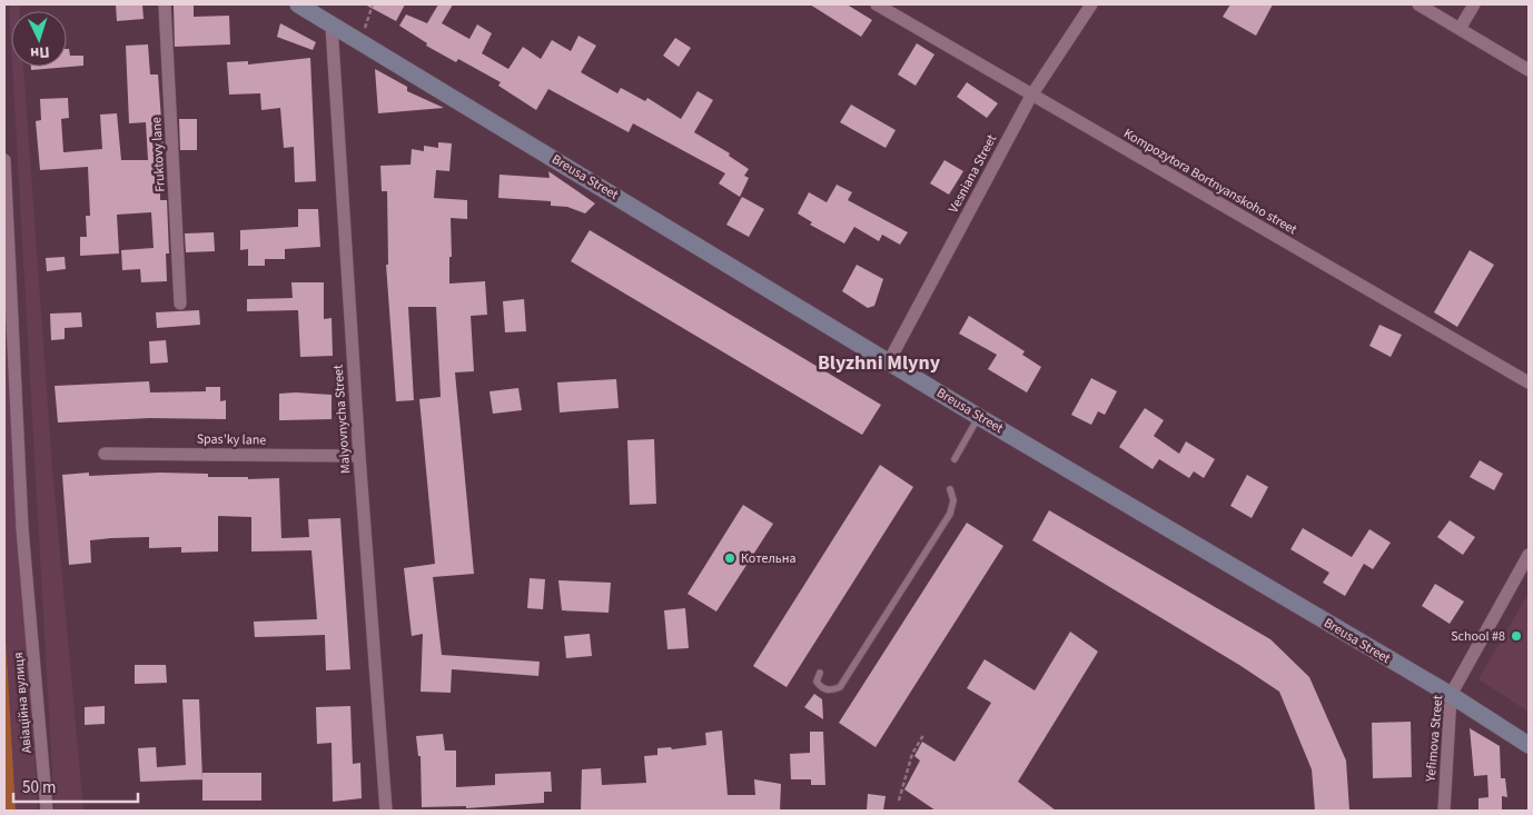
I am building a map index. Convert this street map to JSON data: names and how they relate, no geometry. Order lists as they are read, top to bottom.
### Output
{
  "streets": {
    "street": [
      "Fruktovy lane",
      "Vesniana Street",
      "Breusa Street",
      "Kompozytora Bortnyanskoho street",
      "Malyovnycha Street",
      "Spas'ky lane",
      "Авіаційна вулиця",
      "Yefimova Street"
    ]
  },
  "crossings": [
    ["Vesniana Street", "Breusa Street"],
    ["Vesniana Street", "Kompozytora Bortnyanskoho street"],
    ["Breusa Street", "Malyovnycha Street"],
    ["Breusa Street", "Yefimova Street"],
    ["Malyovnycha Street", "Spas'ky lane"]
  ],
  "districts": ["Blyzhni Mlyny"],
  "places": ["Котельна", "School #8"],
  "scale_bar": "50 m",
  "north": "bottom"
}
